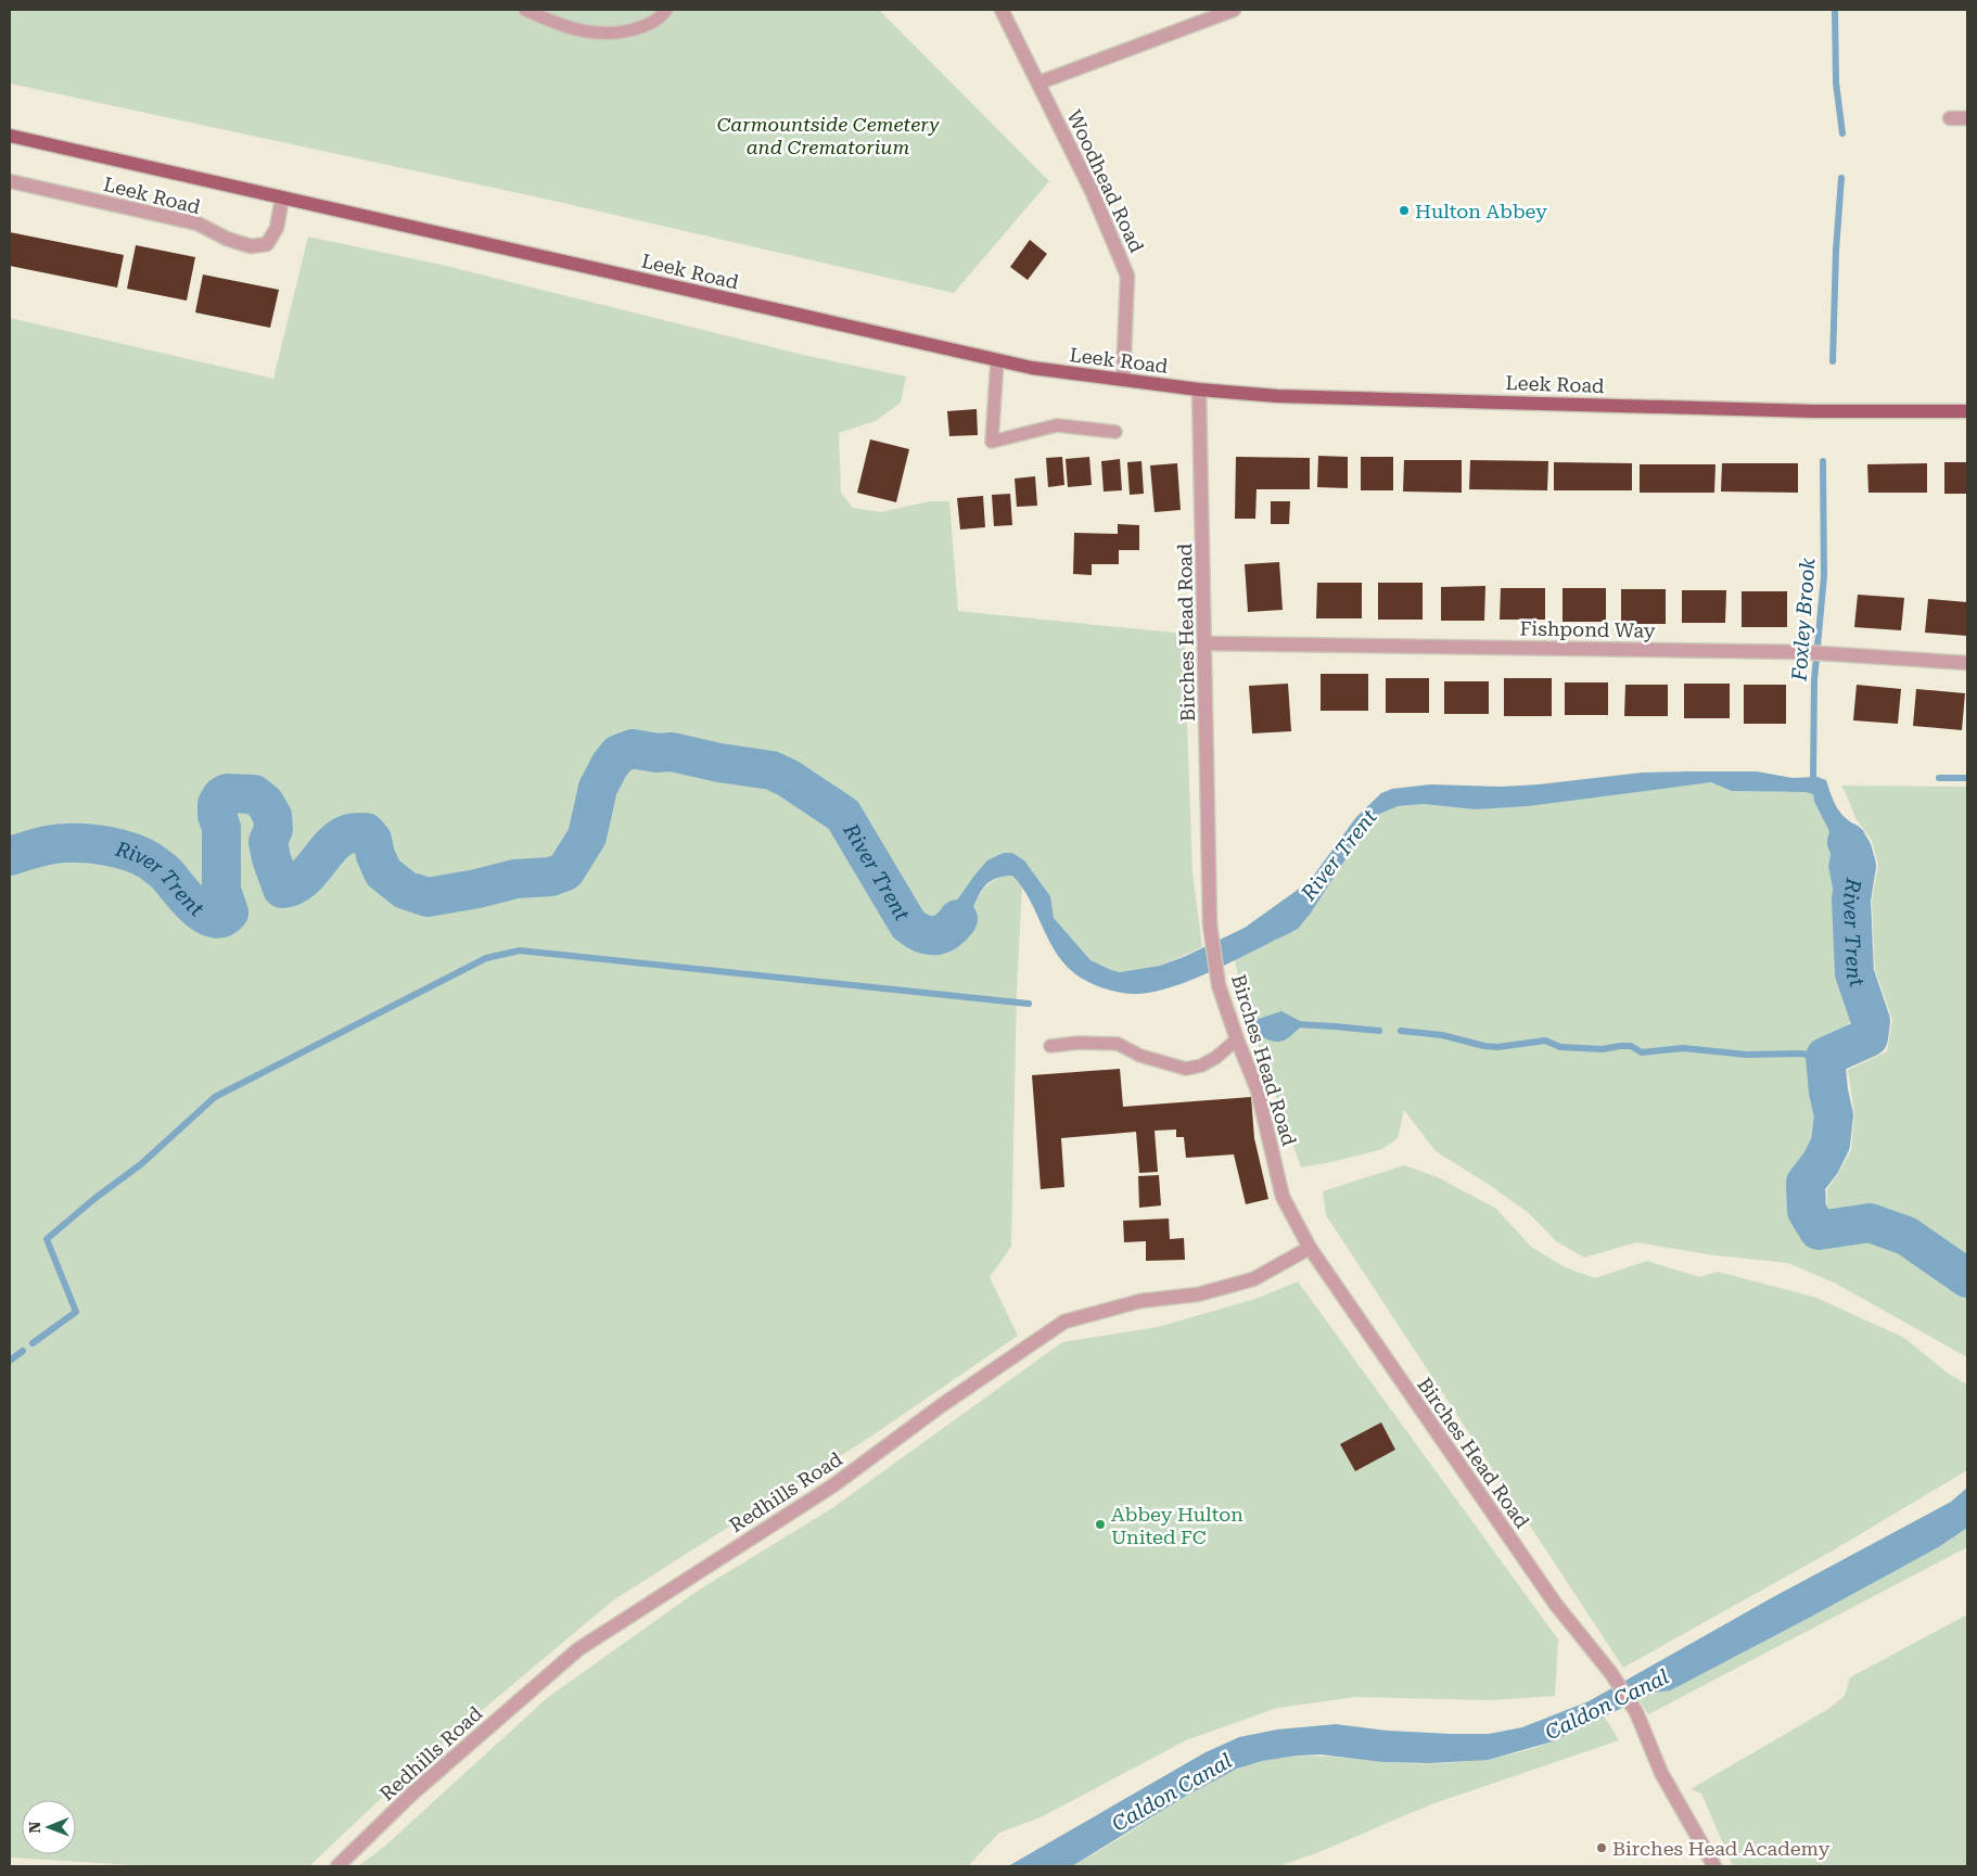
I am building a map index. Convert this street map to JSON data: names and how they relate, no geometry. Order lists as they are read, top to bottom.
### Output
{
  "streets": {
    "main road": ["Leek Road"],
    "street": [
      "Woodhead Road",
      "Fishpond Way",
      "Birches Head Road",
      "Redhills Road"
    ]
  },
  "crossings": [
    ["Woodhead Road", "Leek Road"],
    ["Leek Road", "Birches Head Road"],
    ["Fishpond Way", "Birches Head Road"],
    ["Birches Head Road", "Redhills Road"]
  ],
  "water": ["Foxley Brook", "River Trent", "Caldon Canal"],
  "parks": ["Carmountside Cemetery and Crematorium"],
  "places": ["Hulton Abbey", "Abbey Hulton United FC", "Birches Head Academy"],
  "north": "left"
}
